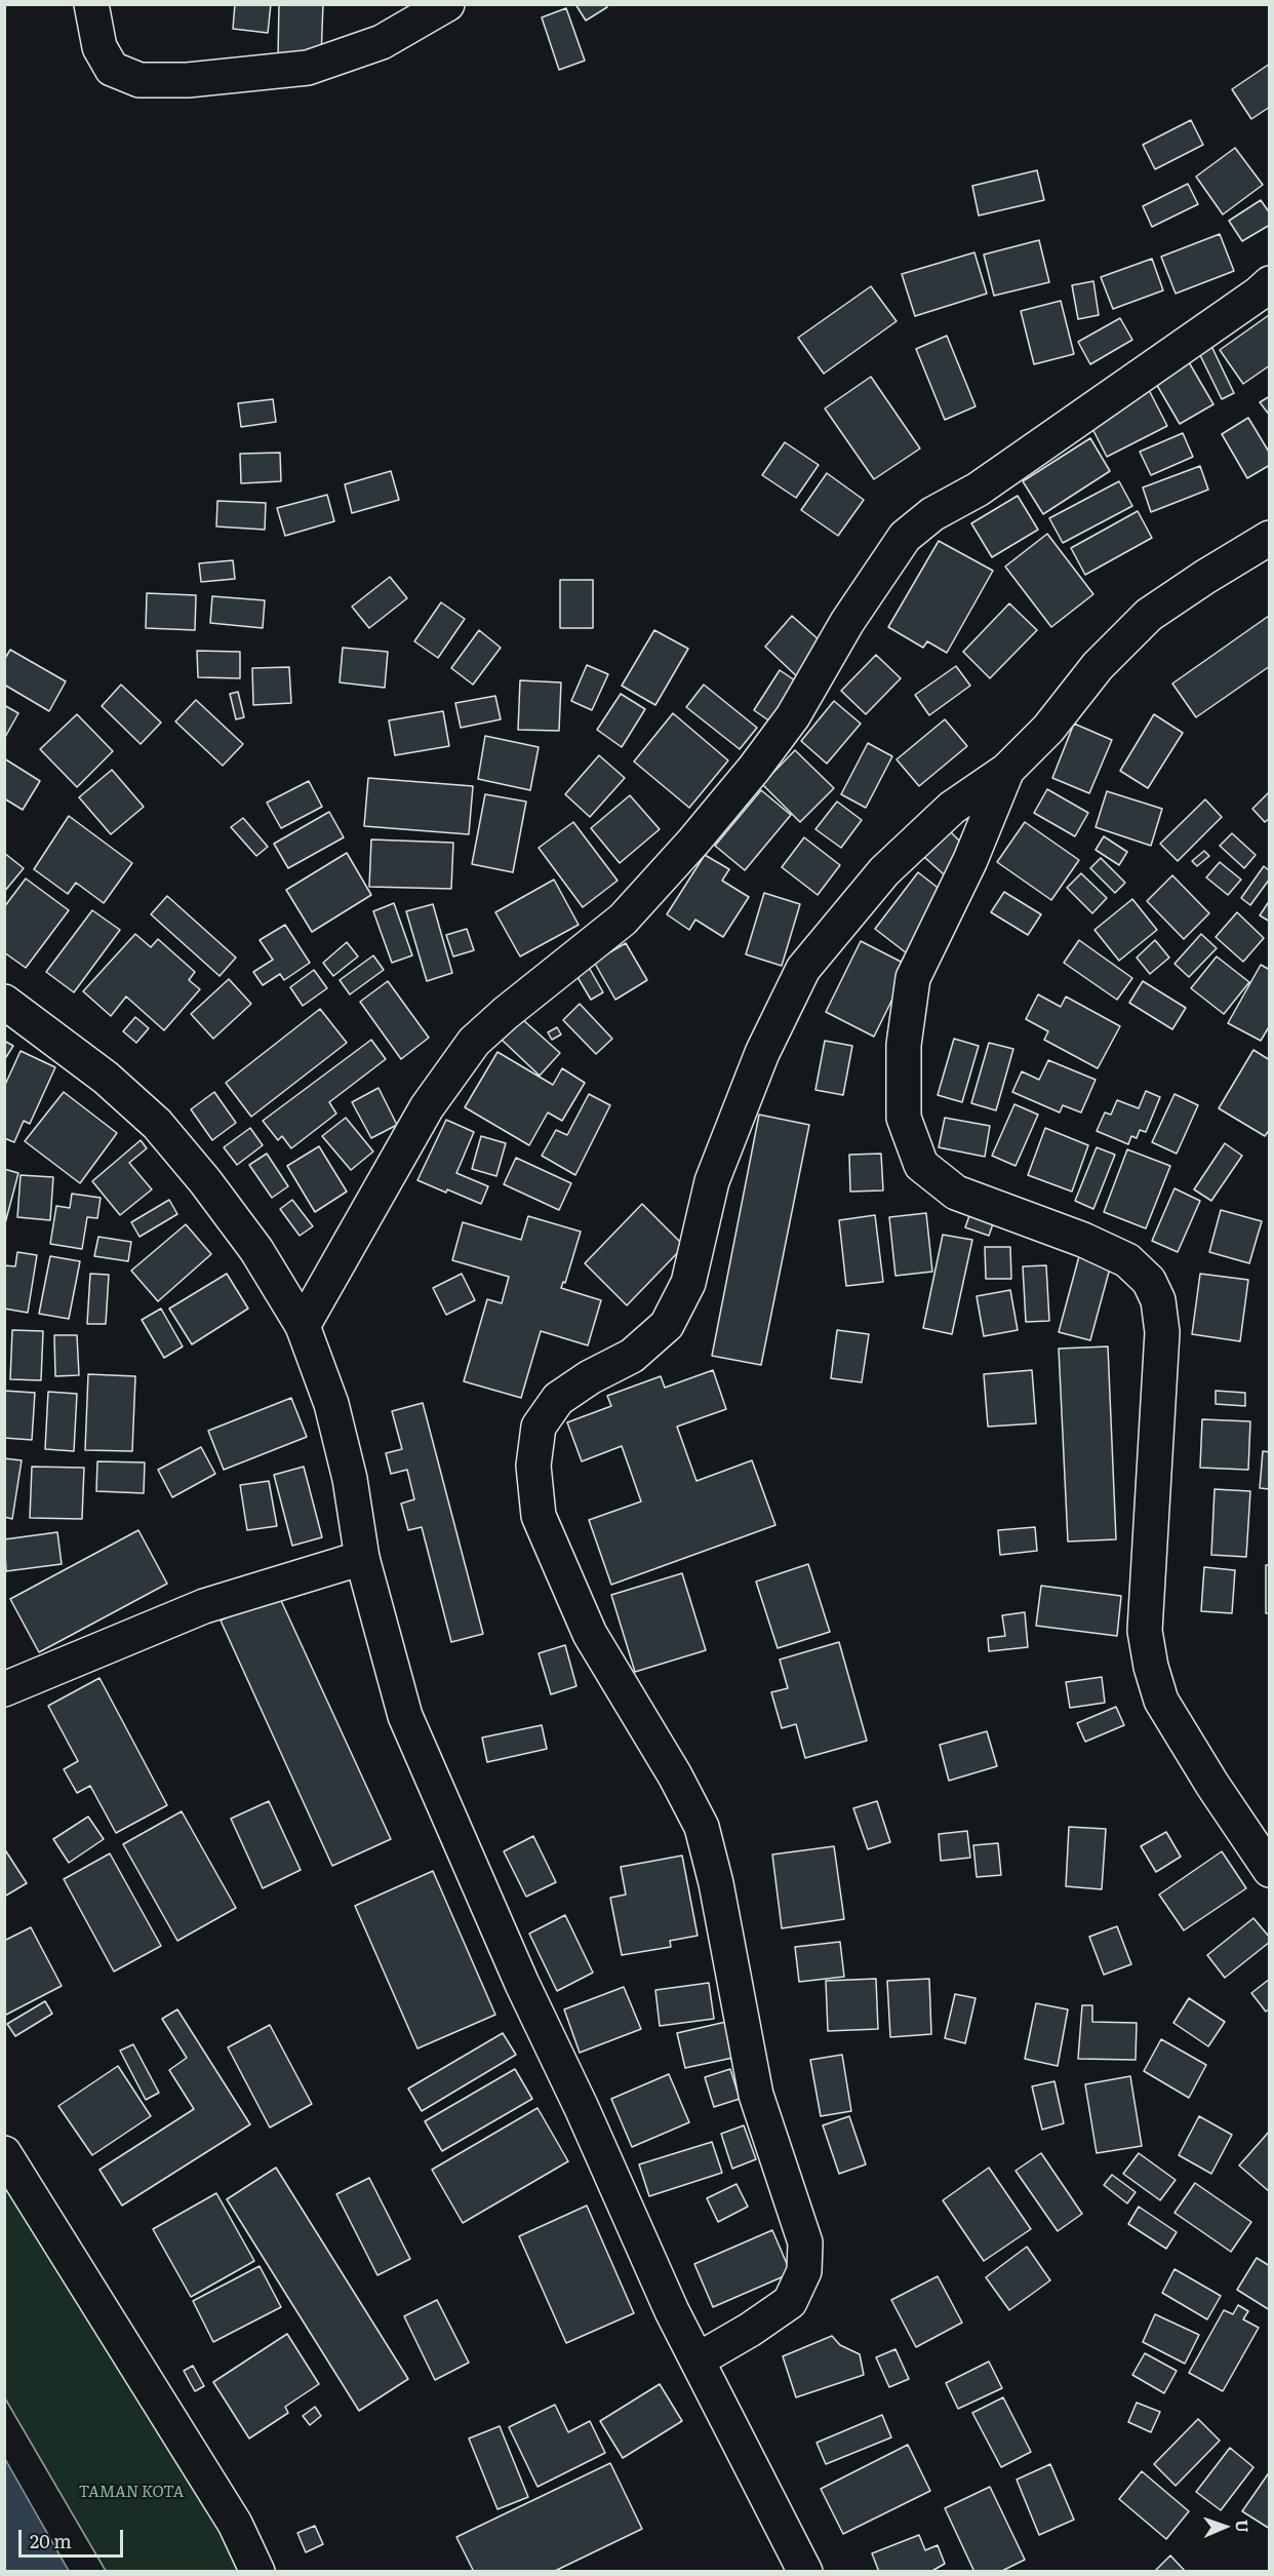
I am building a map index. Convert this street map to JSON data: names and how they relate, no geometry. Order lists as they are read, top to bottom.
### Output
{
  "parks": ["TAMAN KOTA"],
  "scale_bar": "20 m",
  "north": "right"
}
